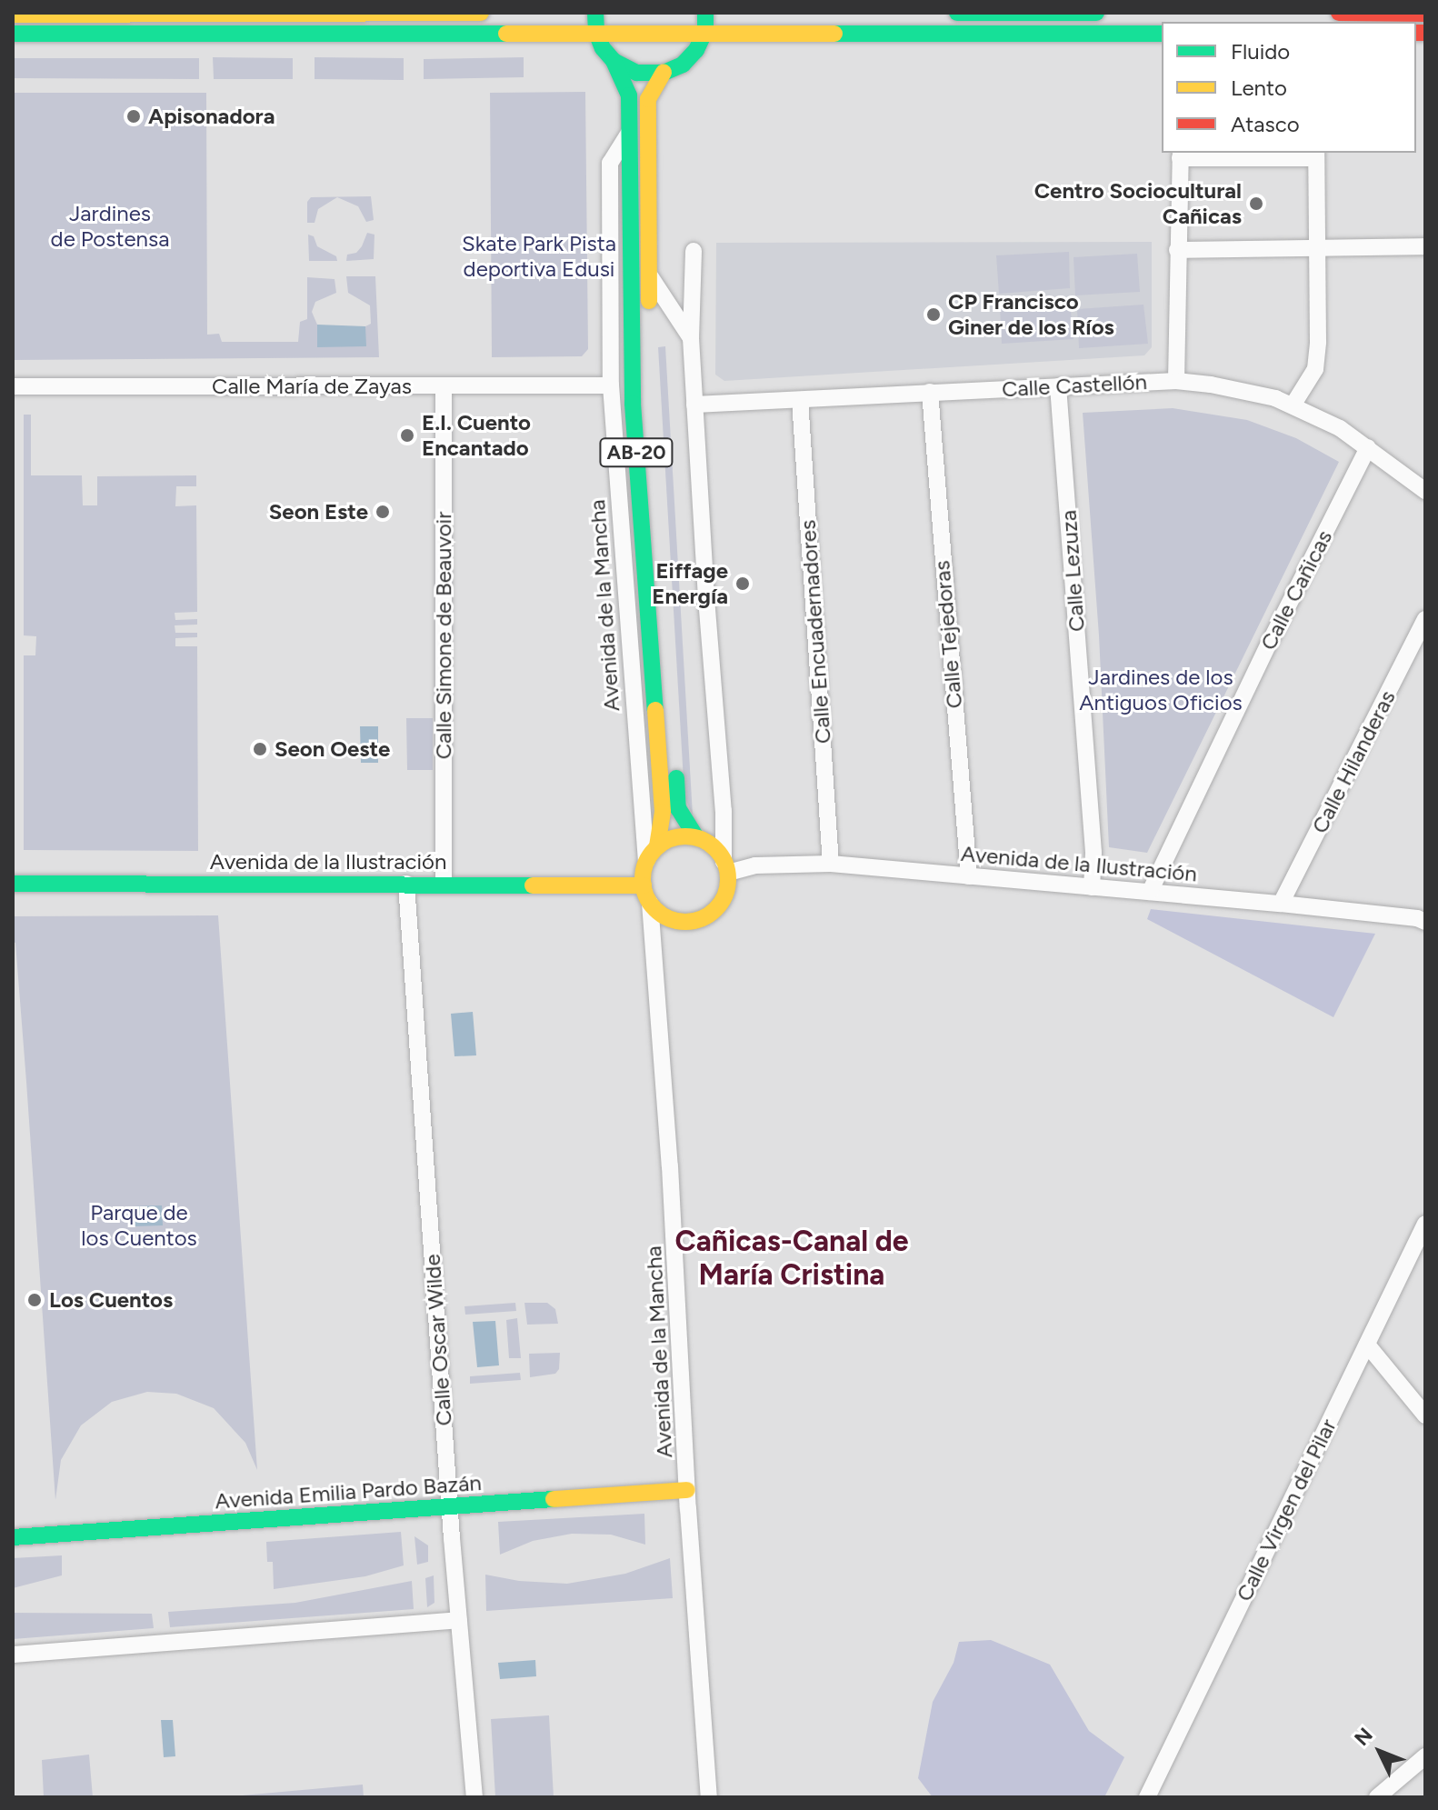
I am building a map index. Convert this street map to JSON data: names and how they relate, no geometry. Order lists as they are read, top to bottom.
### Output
{
  "streets": {
    "main road": [
      "AB-20",
      "Avenida de la Mancha",
      "Avenida de la Ilustración",
      "Avenida Emilia Pardo Bazán"
    ],
    "street": [
      "Calle Castellón",
      "Calle María de Zayas",
      "Calle Lezuza",
      "Calle Cañicas",
      "Calle Encuadernadores",
      "Calle Tejedoras",
      "Calle Simone de Beauvoir",
      "Calle Hilanderas",
      "Calle Oscar Wilde",
      "Calle Virgen del Pilar"
    ]
  },
  "crossings": [
    ["Calle Castellón", "Calle Lezuza"],
    ["Calle Castellón", "Calle Cañicas"],
    ["Calle Castellón", "Calle Encuadernadores"],
    ["Calle Castellón", "Calle Tejedoras"],
    ["Calle María de Zayas", "Avenida de la Mancha"],
    ["Calle María de Zayas", "Calle Simone de Beauvoir"],
    ["AB-20", "Avenida de la Mancha"],
    ["AB-20", "Avenida de la Ilustración"],
    ["Calle Lezuza", "Avenida de la Ilustración"],
    ["Calle Cañicas", "Avenida de la Ilustración"],
    ["Avenida de la Mancha", "Avenida de la Ilustración"],
    ["Avenida de la Mancha", "Avenida Emilia Pardo Bazán"],
    ["Calle Encuadernadores", "Avenida de la Ilustración"],
    ["Calle Tejedoras", "Avenida de la Ilustración"],
    ["Calle Simone de Beauvoir", "Avenida de la Ilustración"],
    ["Calle Hilanderas", "Avenida de la Ilustración"],
    ["Avenida de la Ilustración", "Calle Oscar Wilde"],
    ["Calle Oscar Wilde", "Avenida Emilia Pardo Bazán"]
  ],
  "districts": ["Cañicas-Canal de María Cristina"],
  "parks": [
    "Jardines de Postensa",
    "Skate Park Pista deportiva Edusi",
    "Jardines de los Antiguos Oficios",
    "Parque de los Cuentos"
  ],
  "places": [
    "Apisonadora",
    "Centro Sociocultural Cañicas",
    "CP Francisco Giner de los Ríos",
    "E.I. Cuento Encantado",
    "Seon Este",
    "Eiffage Energía",
    "Seon Oeste",
    "Los Cuentos"
  ],
  "legend": ["Fluido", "Lento", "Atasco"],
  "north": "top left"
}
